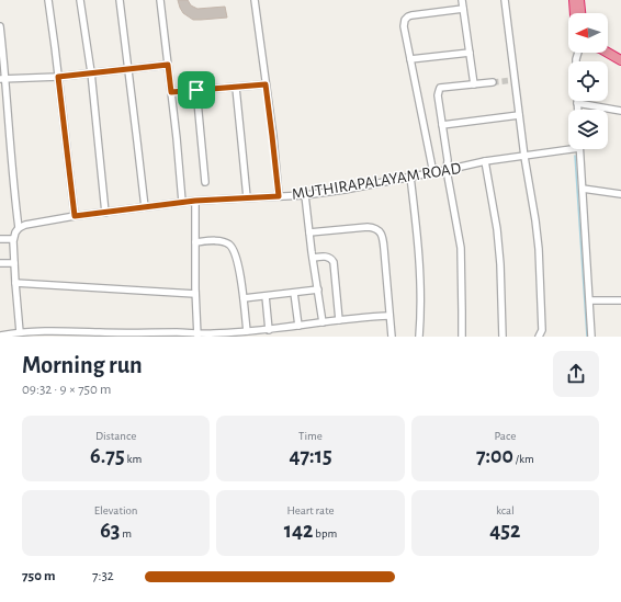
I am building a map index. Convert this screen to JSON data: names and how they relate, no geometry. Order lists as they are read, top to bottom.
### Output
{
  "streets": {
    "street": ["MUTHIRAPALAYAM ROAD"]
  },
  "north": "left",
  "page": {
    "heading": ["Morning run", "09:32 · 9 × 750 m"],
    "stats": [
      ["Distance", "6.75 km"],
      ["Time", "47:15"],
      ["Pace", "7:00 /km"],
      ["Elevation", "63 m"],
      ["Heart rate", "142 bpm"],
      ["kcal", "452"]
    ],
    "list": [
      {
        "name": "750 m",
        "note": "7:32"
      }
    ]
  }
}
